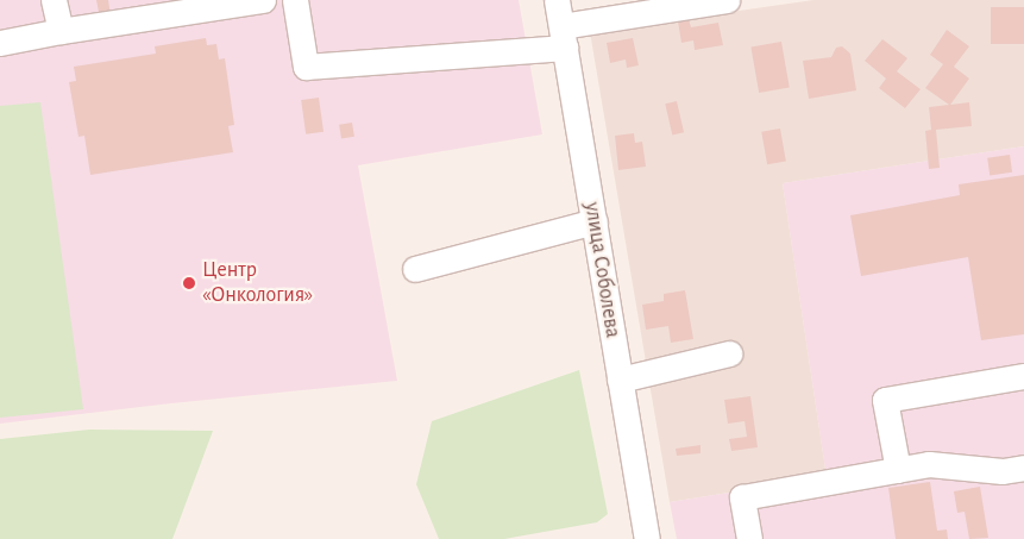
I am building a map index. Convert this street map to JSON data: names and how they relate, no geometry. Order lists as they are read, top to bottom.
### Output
{
  "streets": {
    "street": ["улица Соболева"]
  },
  "places": ["Центр «Онкология»"]
}
